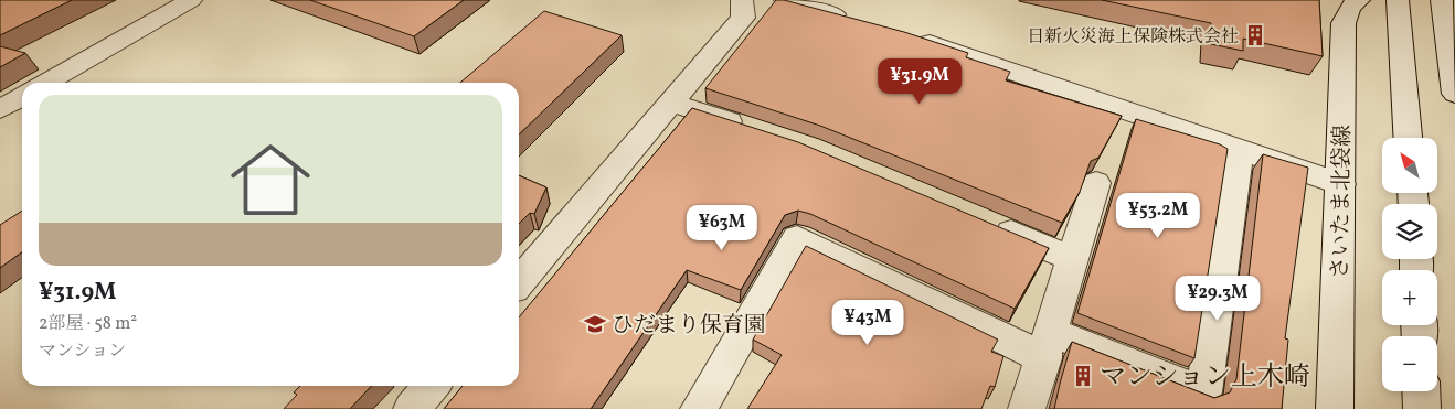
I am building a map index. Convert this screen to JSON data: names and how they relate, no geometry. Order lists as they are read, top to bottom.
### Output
{
  "streets": {
    "street": ["さいたま北袋線"]
  },
  "places": {
    "building": ["日新火災海上保険株式会社", "マンション上木崎"],
    "school or university": ["ひだまり保育園"]
  },
  "north": "top left",
  "page": {
    "price": [
      "¥31.9M",
      "¥53.2M",
      "¥63M",
      "¥29.3M",
      "¥43M"
    ],
    "list": [
      {
        "name": "¥31.9M",
        "note": "2部屋 · 58 m² · マンション"
      }
    ],
    "map_buttons": ["+", "−"]
  }
}
